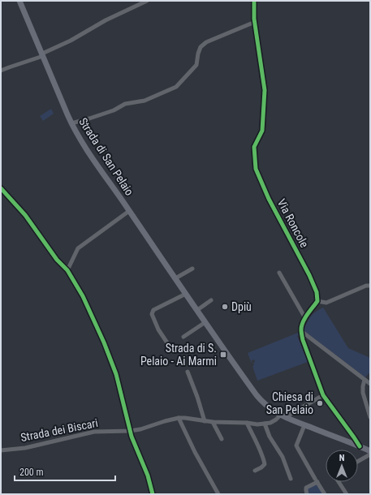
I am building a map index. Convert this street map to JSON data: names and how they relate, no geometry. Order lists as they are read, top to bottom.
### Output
{
  "streets": {
    "main road": ["Strada di San Pelaio"],
    "street": ["Via Roncole", "Strada dei Biscari"]
  },
  "places": {
    "other": ["Dpiù", "Chiesa di San Pelaio"],
    "transit": ["Strada di S. Pelaio - Ai Marmi"]
  },
  "scale_bar": "200 m",
  "north": "top"
}
